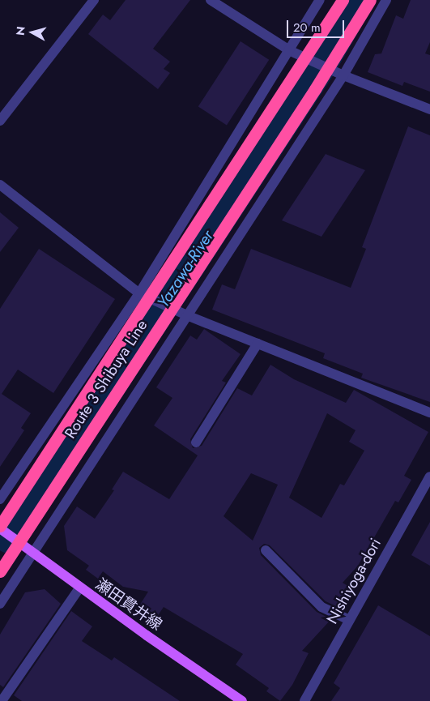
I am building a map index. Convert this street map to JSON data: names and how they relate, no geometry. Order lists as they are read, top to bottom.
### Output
{
  "streets": {
    "highway": ["Route 3 Shibuya Line"],
    "main road": ["瀬田貫井線"],
    "street": ["Nishiyoga-dori"]
  },
  "crossings": [
    ["Route 3 Shibuya Line", "瀬田貫井線"]
  ],
  "water": ["Yazawa-River"],
  "scale_bar": "20 m",
  "north": "left"
}
